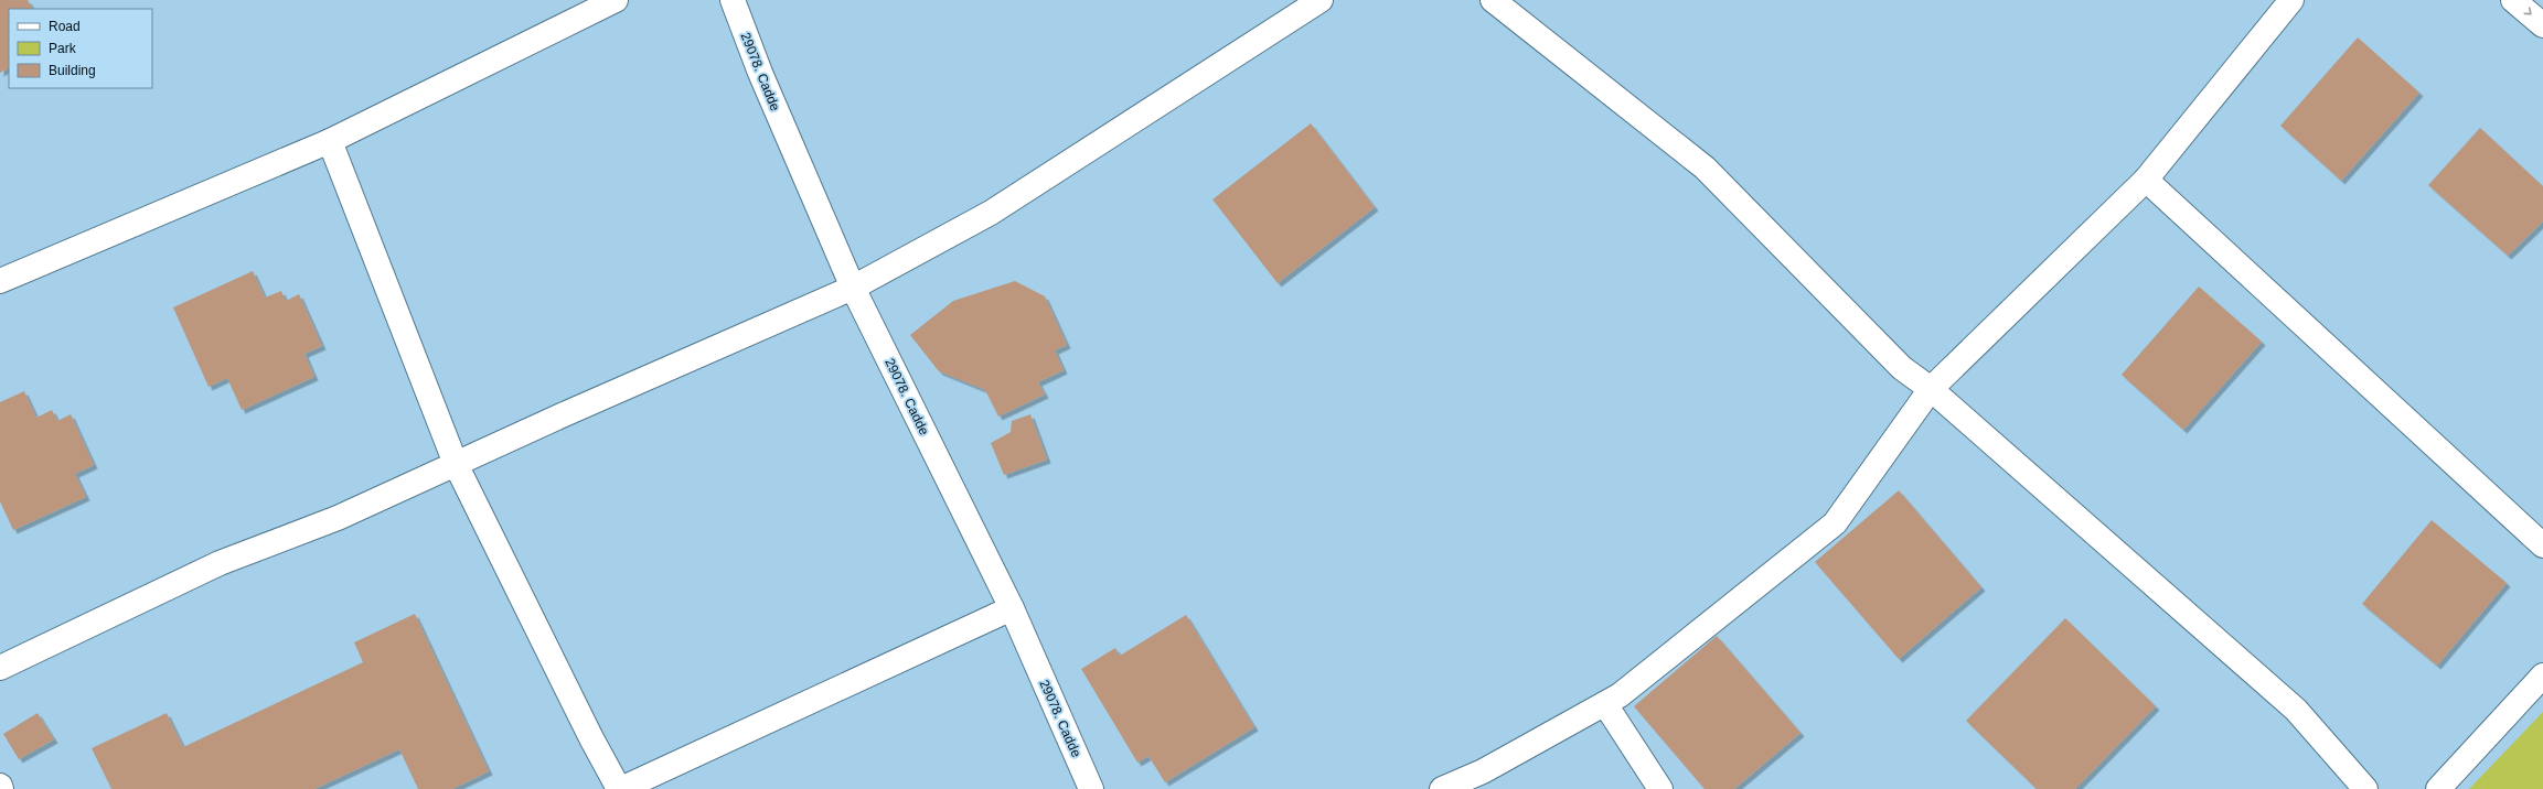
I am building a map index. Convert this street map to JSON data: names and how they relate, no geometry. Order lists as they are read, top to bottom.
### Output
{
  "streets": {
    "street": ["29078. Cadde"]
  },
  "legend": ["Road", "Park", "Building"]
}
